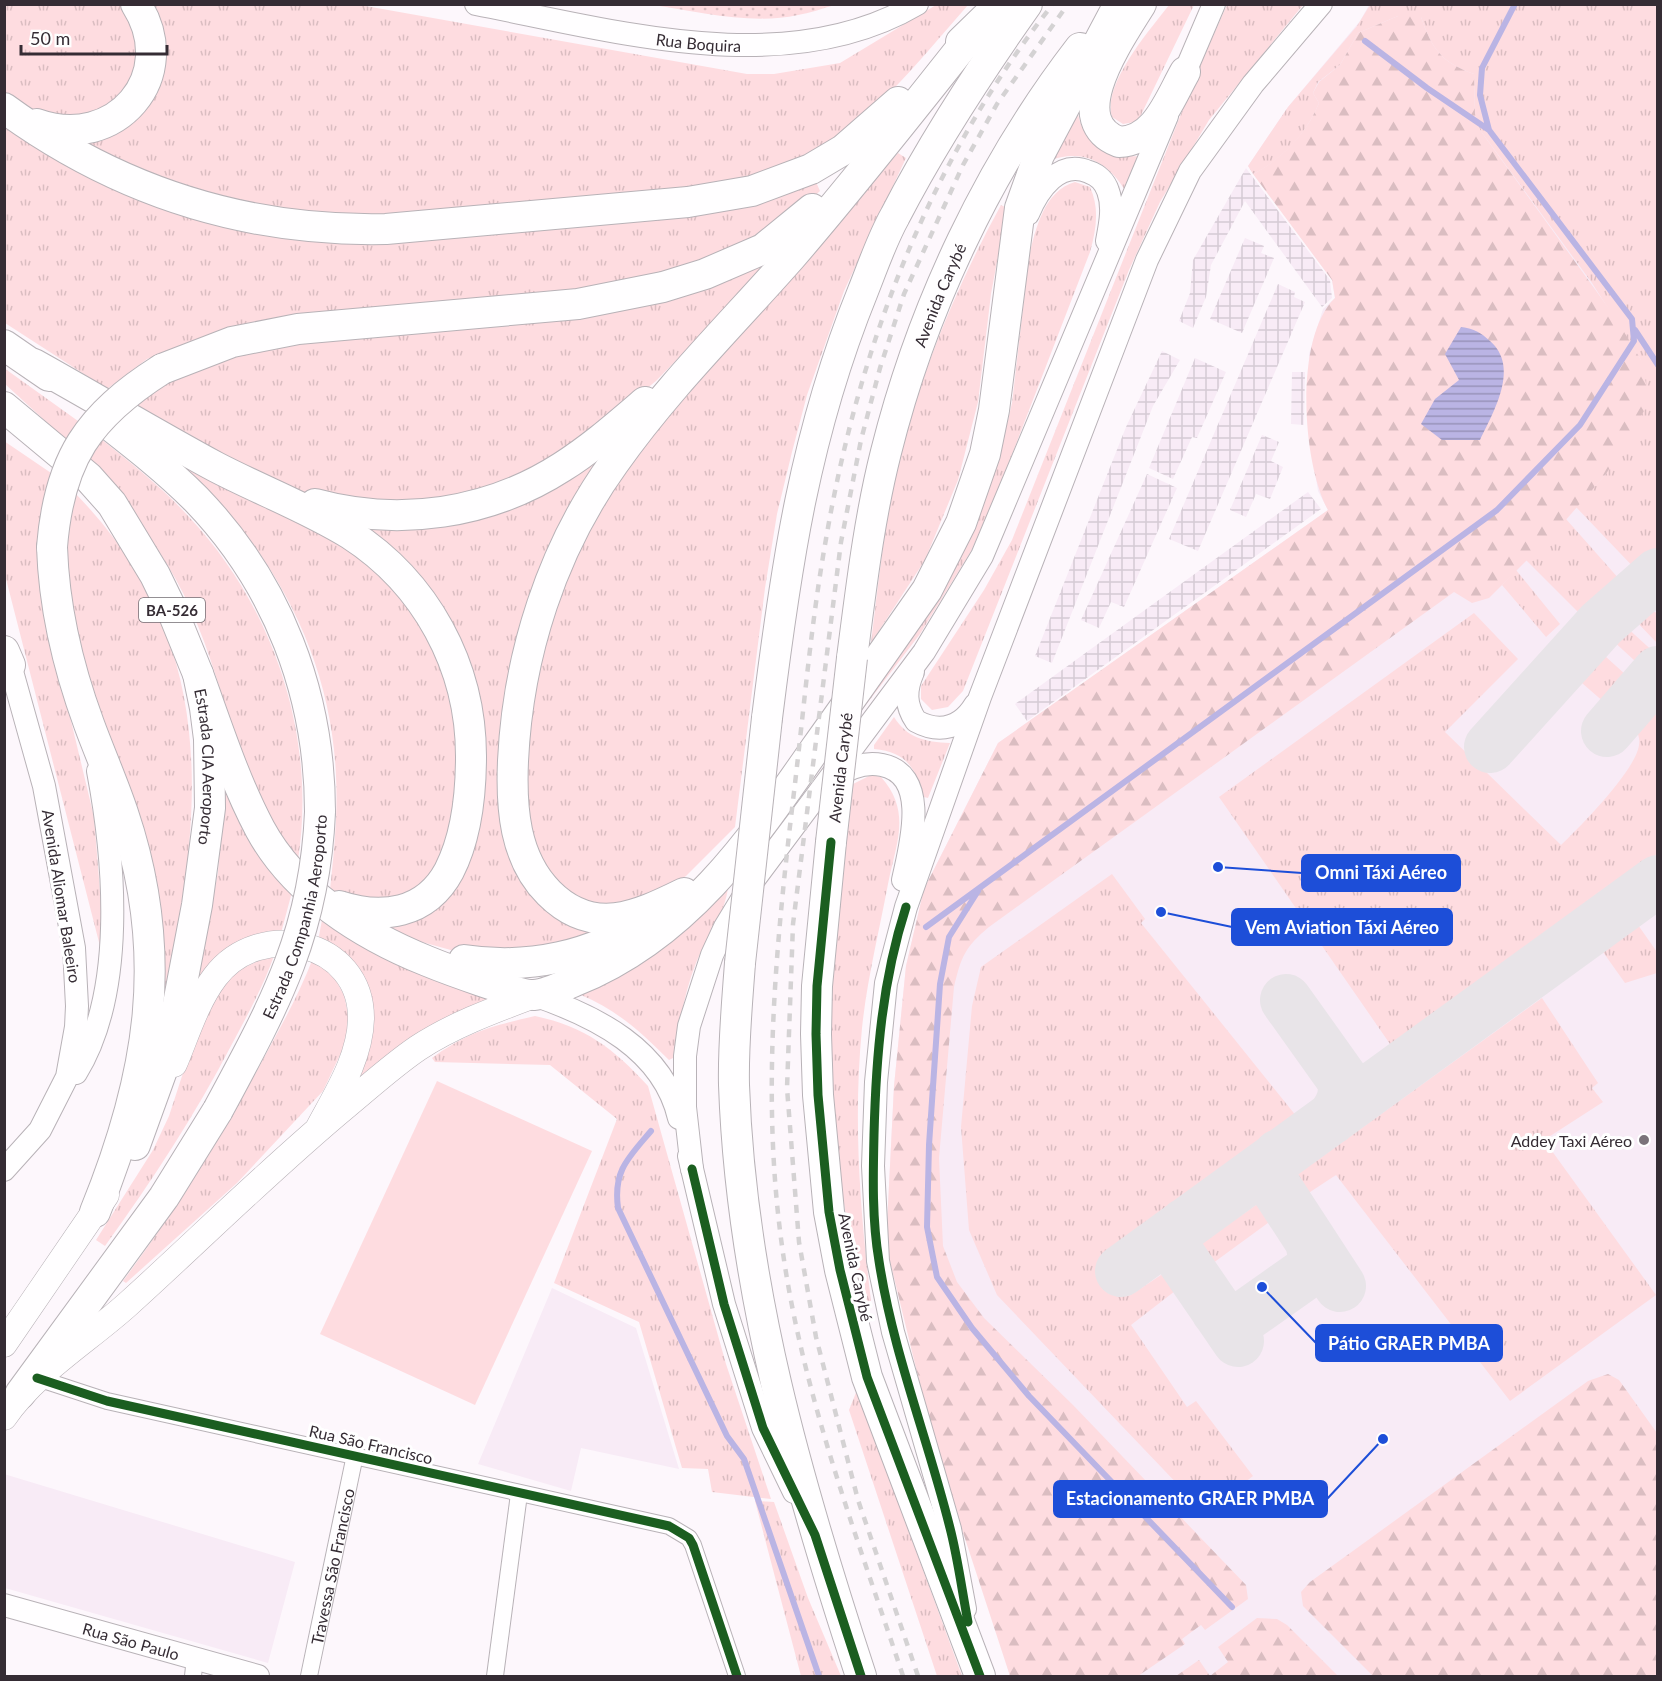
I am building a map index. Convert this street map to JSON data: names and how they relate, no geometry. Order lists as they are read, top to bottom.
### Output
{
  "streets": {
    "highway": [
      "Avenida Carybé",
      "BA-526",
      "Estrada CIA Aeroporto",
      "Estrada Companhia Aeroporto"
    ],
    "main road": ["Rua Boquira", "Avenida Aliomar Baleeiro", "Rua São Paulo"],
    "street": ["Rua São Francisco", "Travessa São Francisco"]
  },
  "crossings": [
    ["Estrada Companhia Aeroporto", "Rua São Francisco"],
    ["Rua São Francisco", "Travessa São Francisco"]
  ],
  "places": [
    "Omni Táxi Aéreo",
    "Vem Aviation Táxi Aéreo",
    "Addey Taxi Aéreo",
    "Pátio GRAER PMBA",
    "Estacionamento GRAER PMBA"
  ],
  "scale_bar": "50 m"
}
